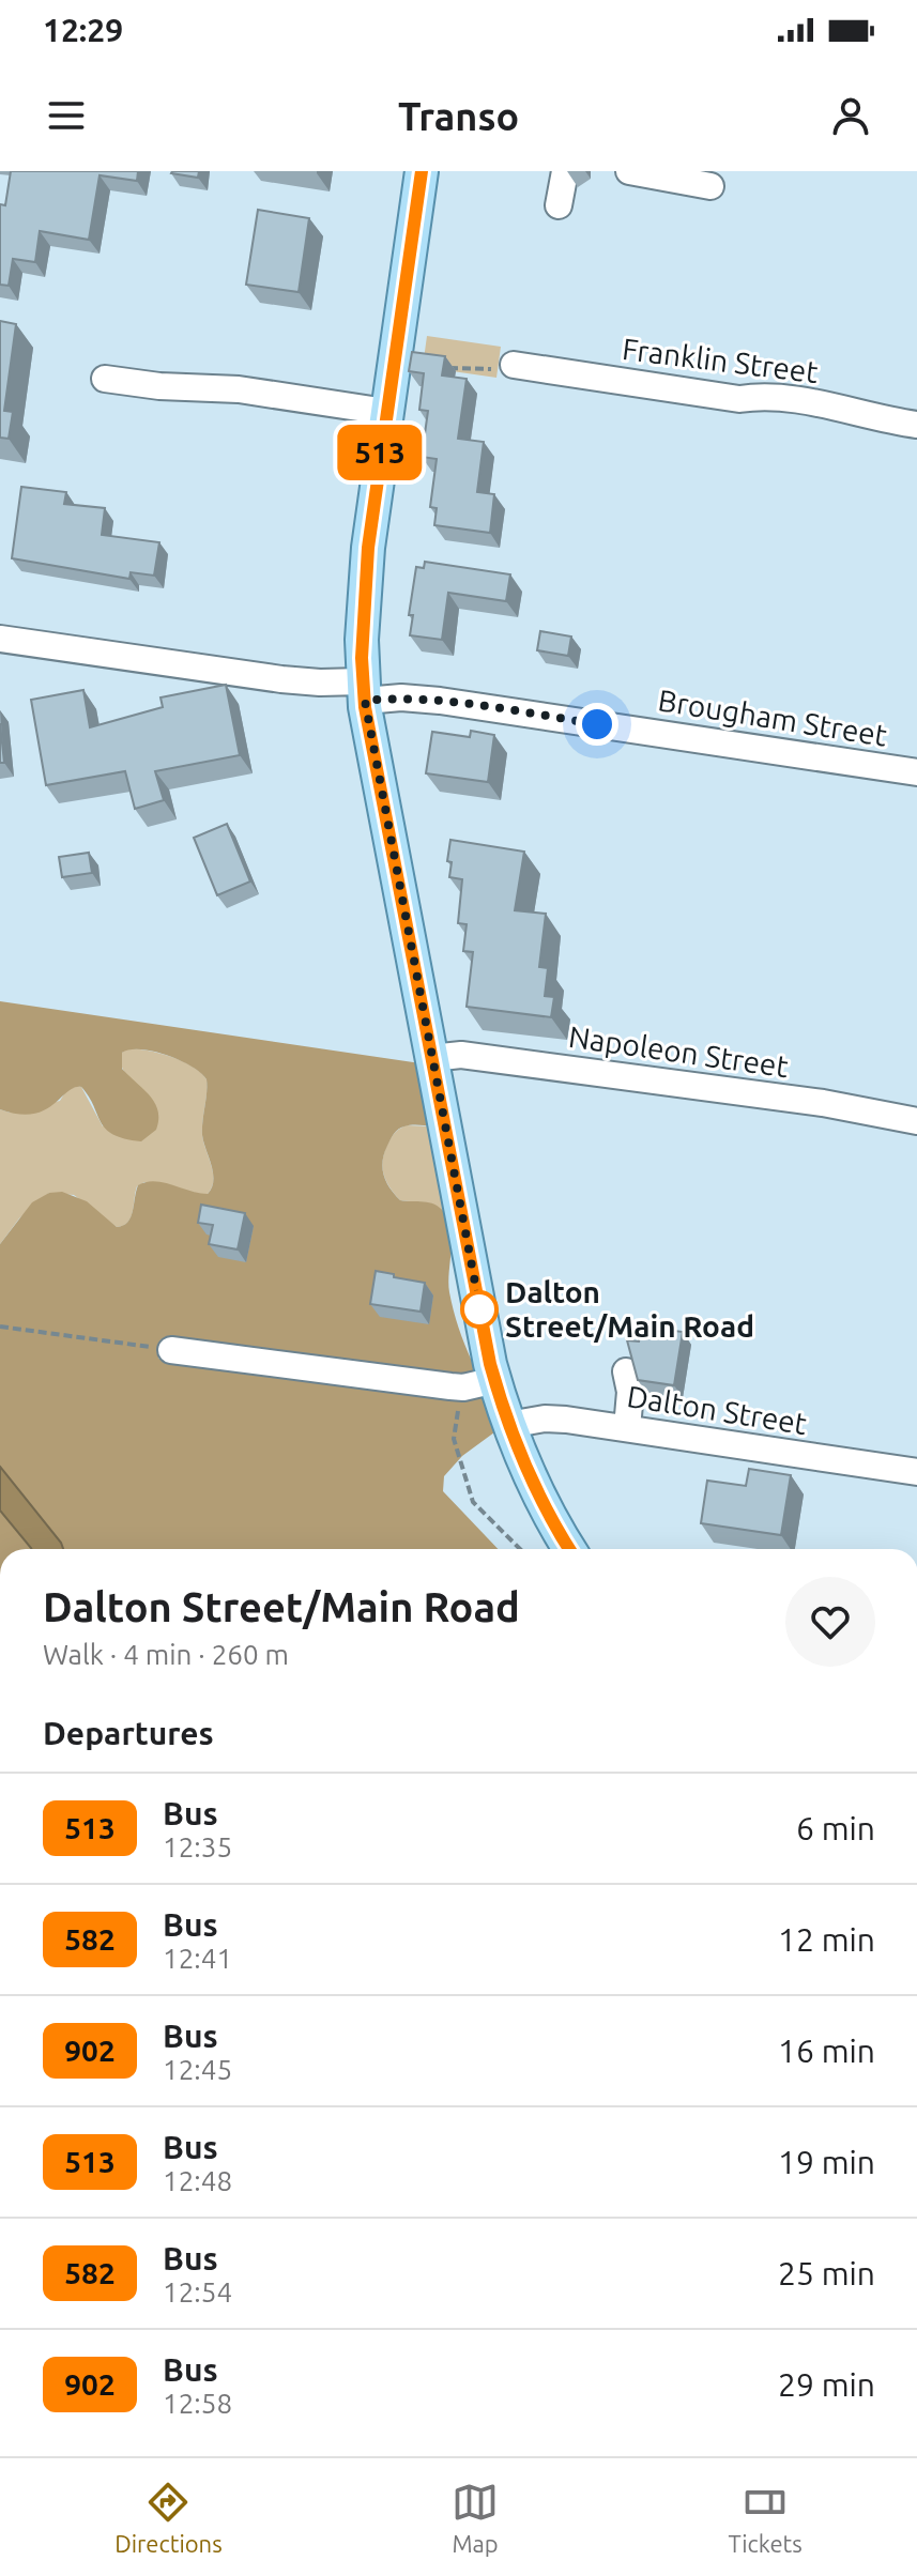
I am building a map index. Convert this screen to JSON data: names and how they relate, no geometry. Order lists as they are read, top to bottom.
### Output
{
  "streets": {
    "street": [
      "Franklin Street",
      "Brougham Street",
      "Napoleon Street",
      "Dalton Street"
    ]
  },
  "places": ["Dalton Street/Main Road"],
  "lines": ["bus line 513"],
  "page": {
    "status": "12:29",
    "header": "Transo",
    "on_map": "513",
    "heading": [
      ["Dalton Street/Main Road", "Walk · 4 min · 260 m"],
      "Departures"
    ],
    "list": [
      {
        "mark": "513",
        "name": "Bus",
        "note": "12:35",
        "value": "6 min"
      },
      {
        "mark": "582",
        "name": "Bus",
        "note": "12:41",
        "value": "12 min"
      },
      {
        "mark": "902",
        "name": "Bus",
        "note": "12:45",
        "value": "16 min"
      },
      {
        "mark": "513",
        "name": "Bus",
        "note": "12:48",
        "value": "19 min"
      },
      {
        "mark": "582",
        "name": "Bus",
        "note": "12:54",
        "value": "25 min"
      },
      {
        "mark": "902",
        "name": "Bus",
        "note": "12:58",
        "value": "29 min"
      }
    ],
    "tabs": ["Directions", "Map", "Tickets"]
  }
}
